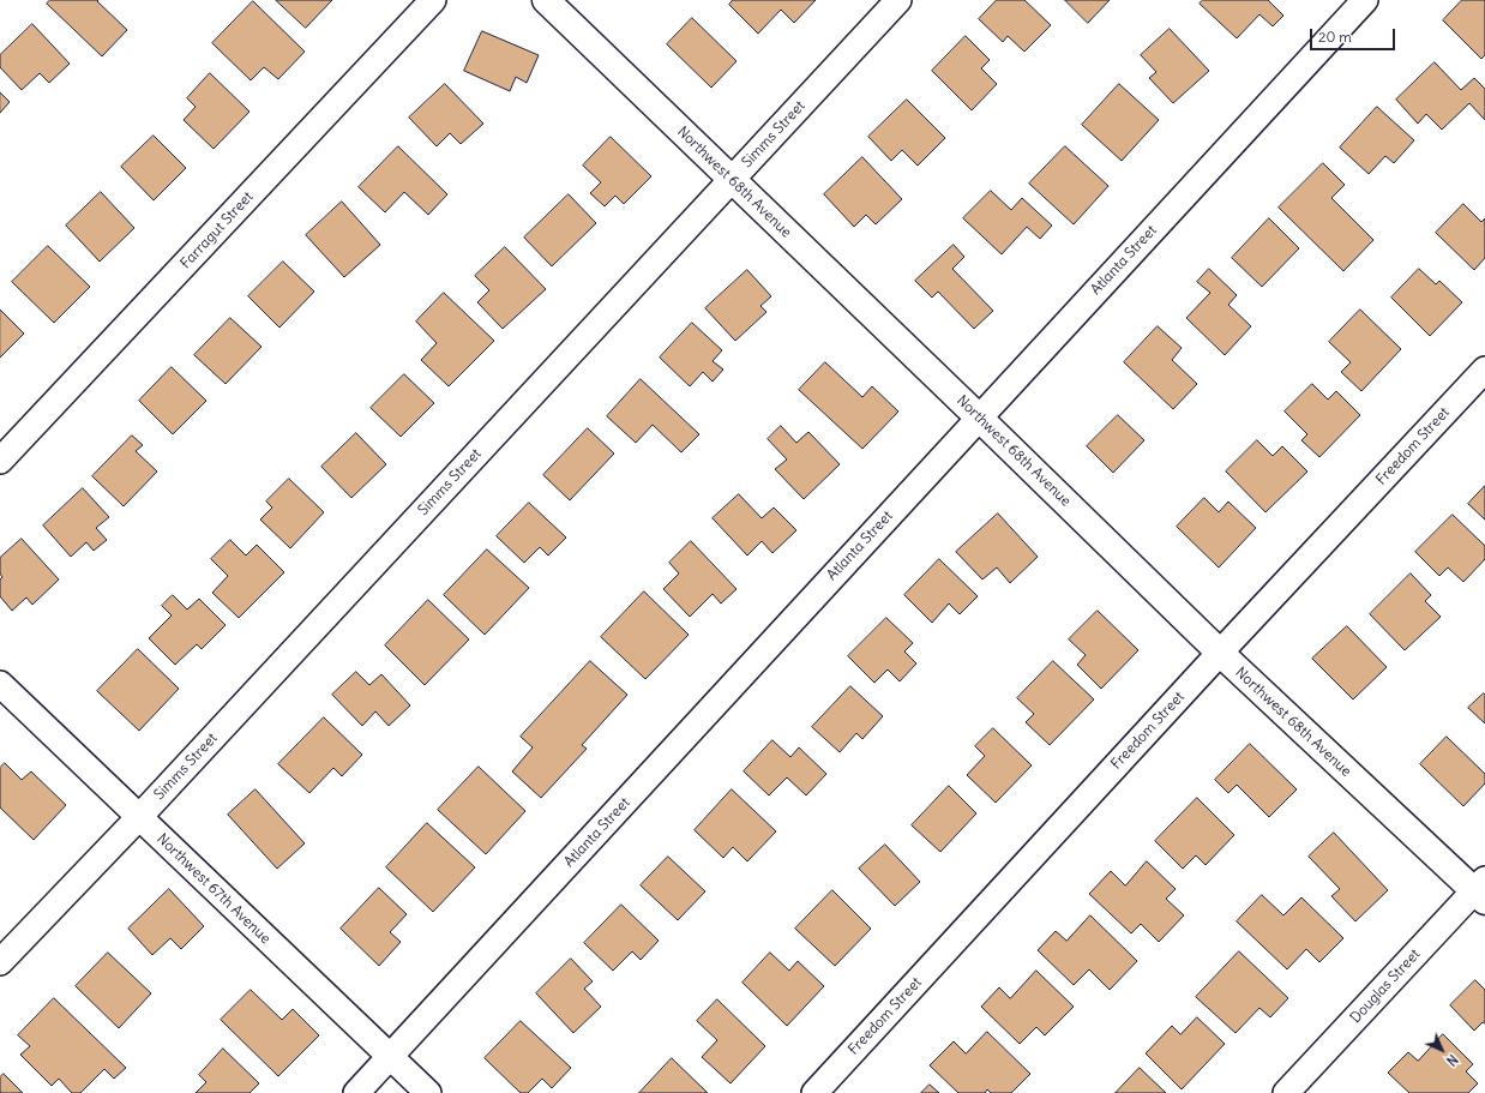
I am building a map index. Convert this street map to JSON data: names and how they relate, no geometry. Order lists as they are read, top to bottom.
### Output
{
  "streets": {
    "street": [
      "Simms Street",
      "Northwest 68th Avenue",
      "Farragut Street",
      "Atlanta Street",
      "Freedom Street",
      "Northwest 67th Avenue",
      "Douglas Street"
    ]
  },
  "crossings": [
    ["Simms Street", "Northwest 68th Avenue"],
    ["Simms Street", "Northwest 67th Avenue"],
    ["Northwest 68th Avenue", "Atlanta Street"],
    ["Northwest 68th Avenue", "Freedom Street"],
    ["Northwest 68th Avenue", "Douglas Street"],
    ["Atlanta Street", "Northwest 67th Avenue"]
  ],
  "scale_bar": "20 m",
  "north": "bottom right"
}
